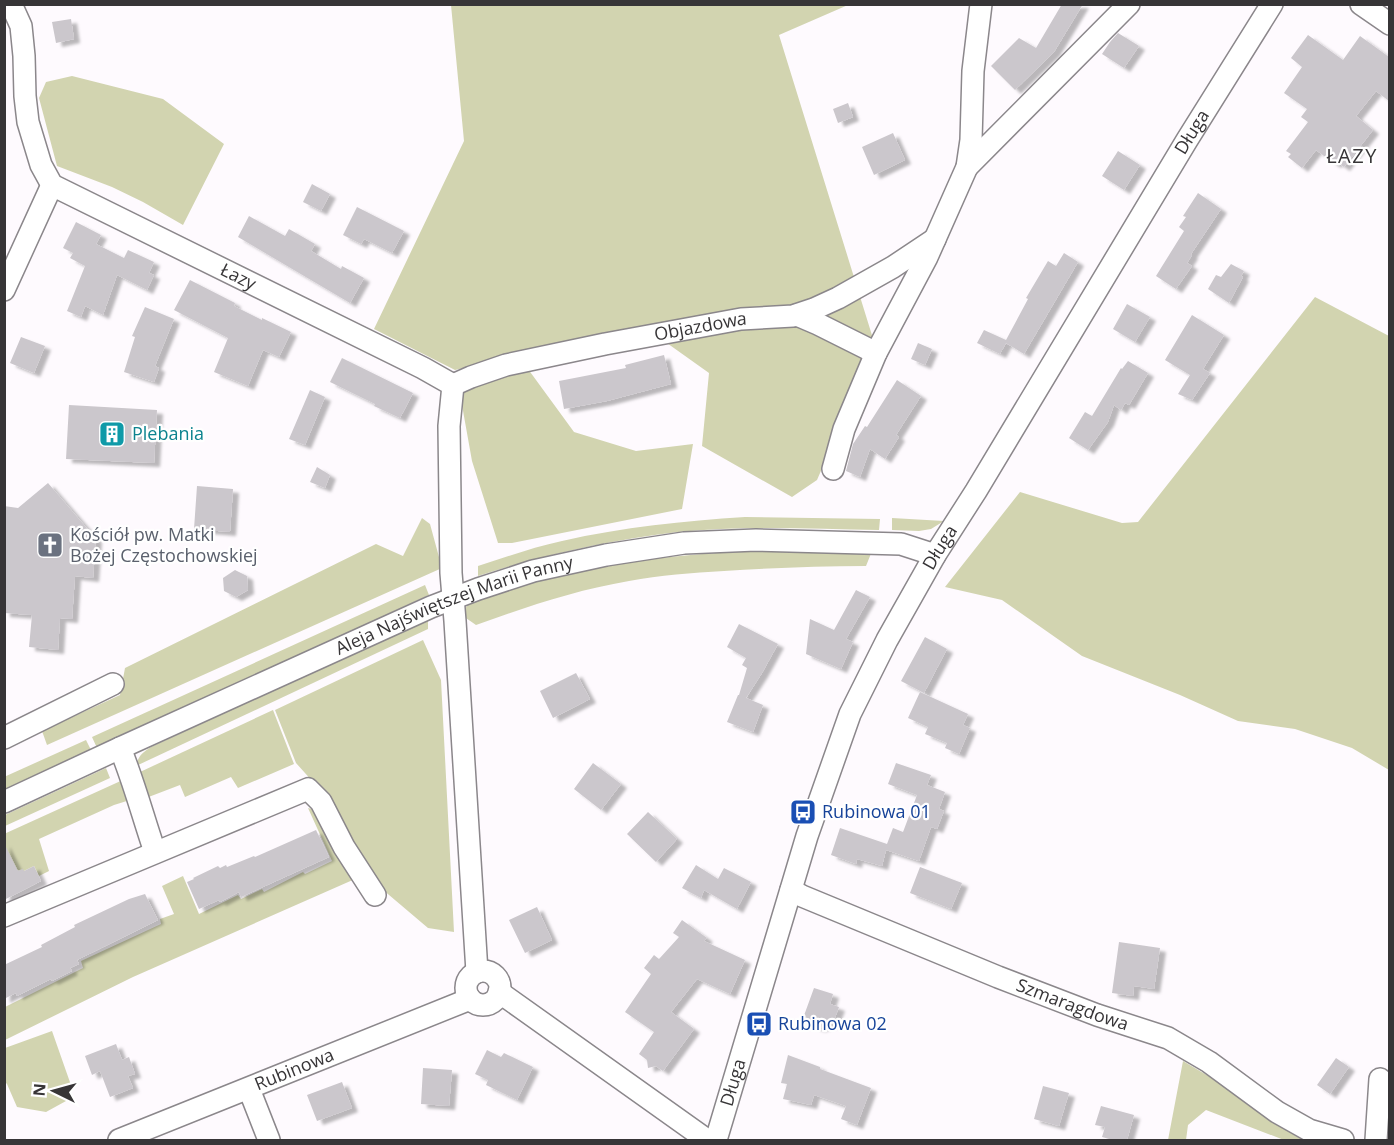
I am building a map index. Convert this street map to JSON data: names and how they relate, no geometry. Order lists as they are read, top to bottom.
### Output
{
  "streets": {
    "street": [
      "Długa",
      "Łazy",
      "Objazdowa",
      "Aleja Najświętszej Marii Panny",
      "Szmaragdowa",
      "Rubinowa"
    ]
  },
  "crossings": [
    ["Długa", "Aleja Najświętszej Marii Panny"],
    ["Długa", "Szmaragdowa"],
    ["Łazy", "Objazdowa"]
  ],
  "districts": ["ŁAZY"],
  "places": {
    "building": ["Plebania"],
    "church": ["Kościół pw. Matki Bożej Częstochowskiej"],
    "bus stop": ["Rubinowa 01", "Rubinowa 02"]
  },
  "north": "left"
}
